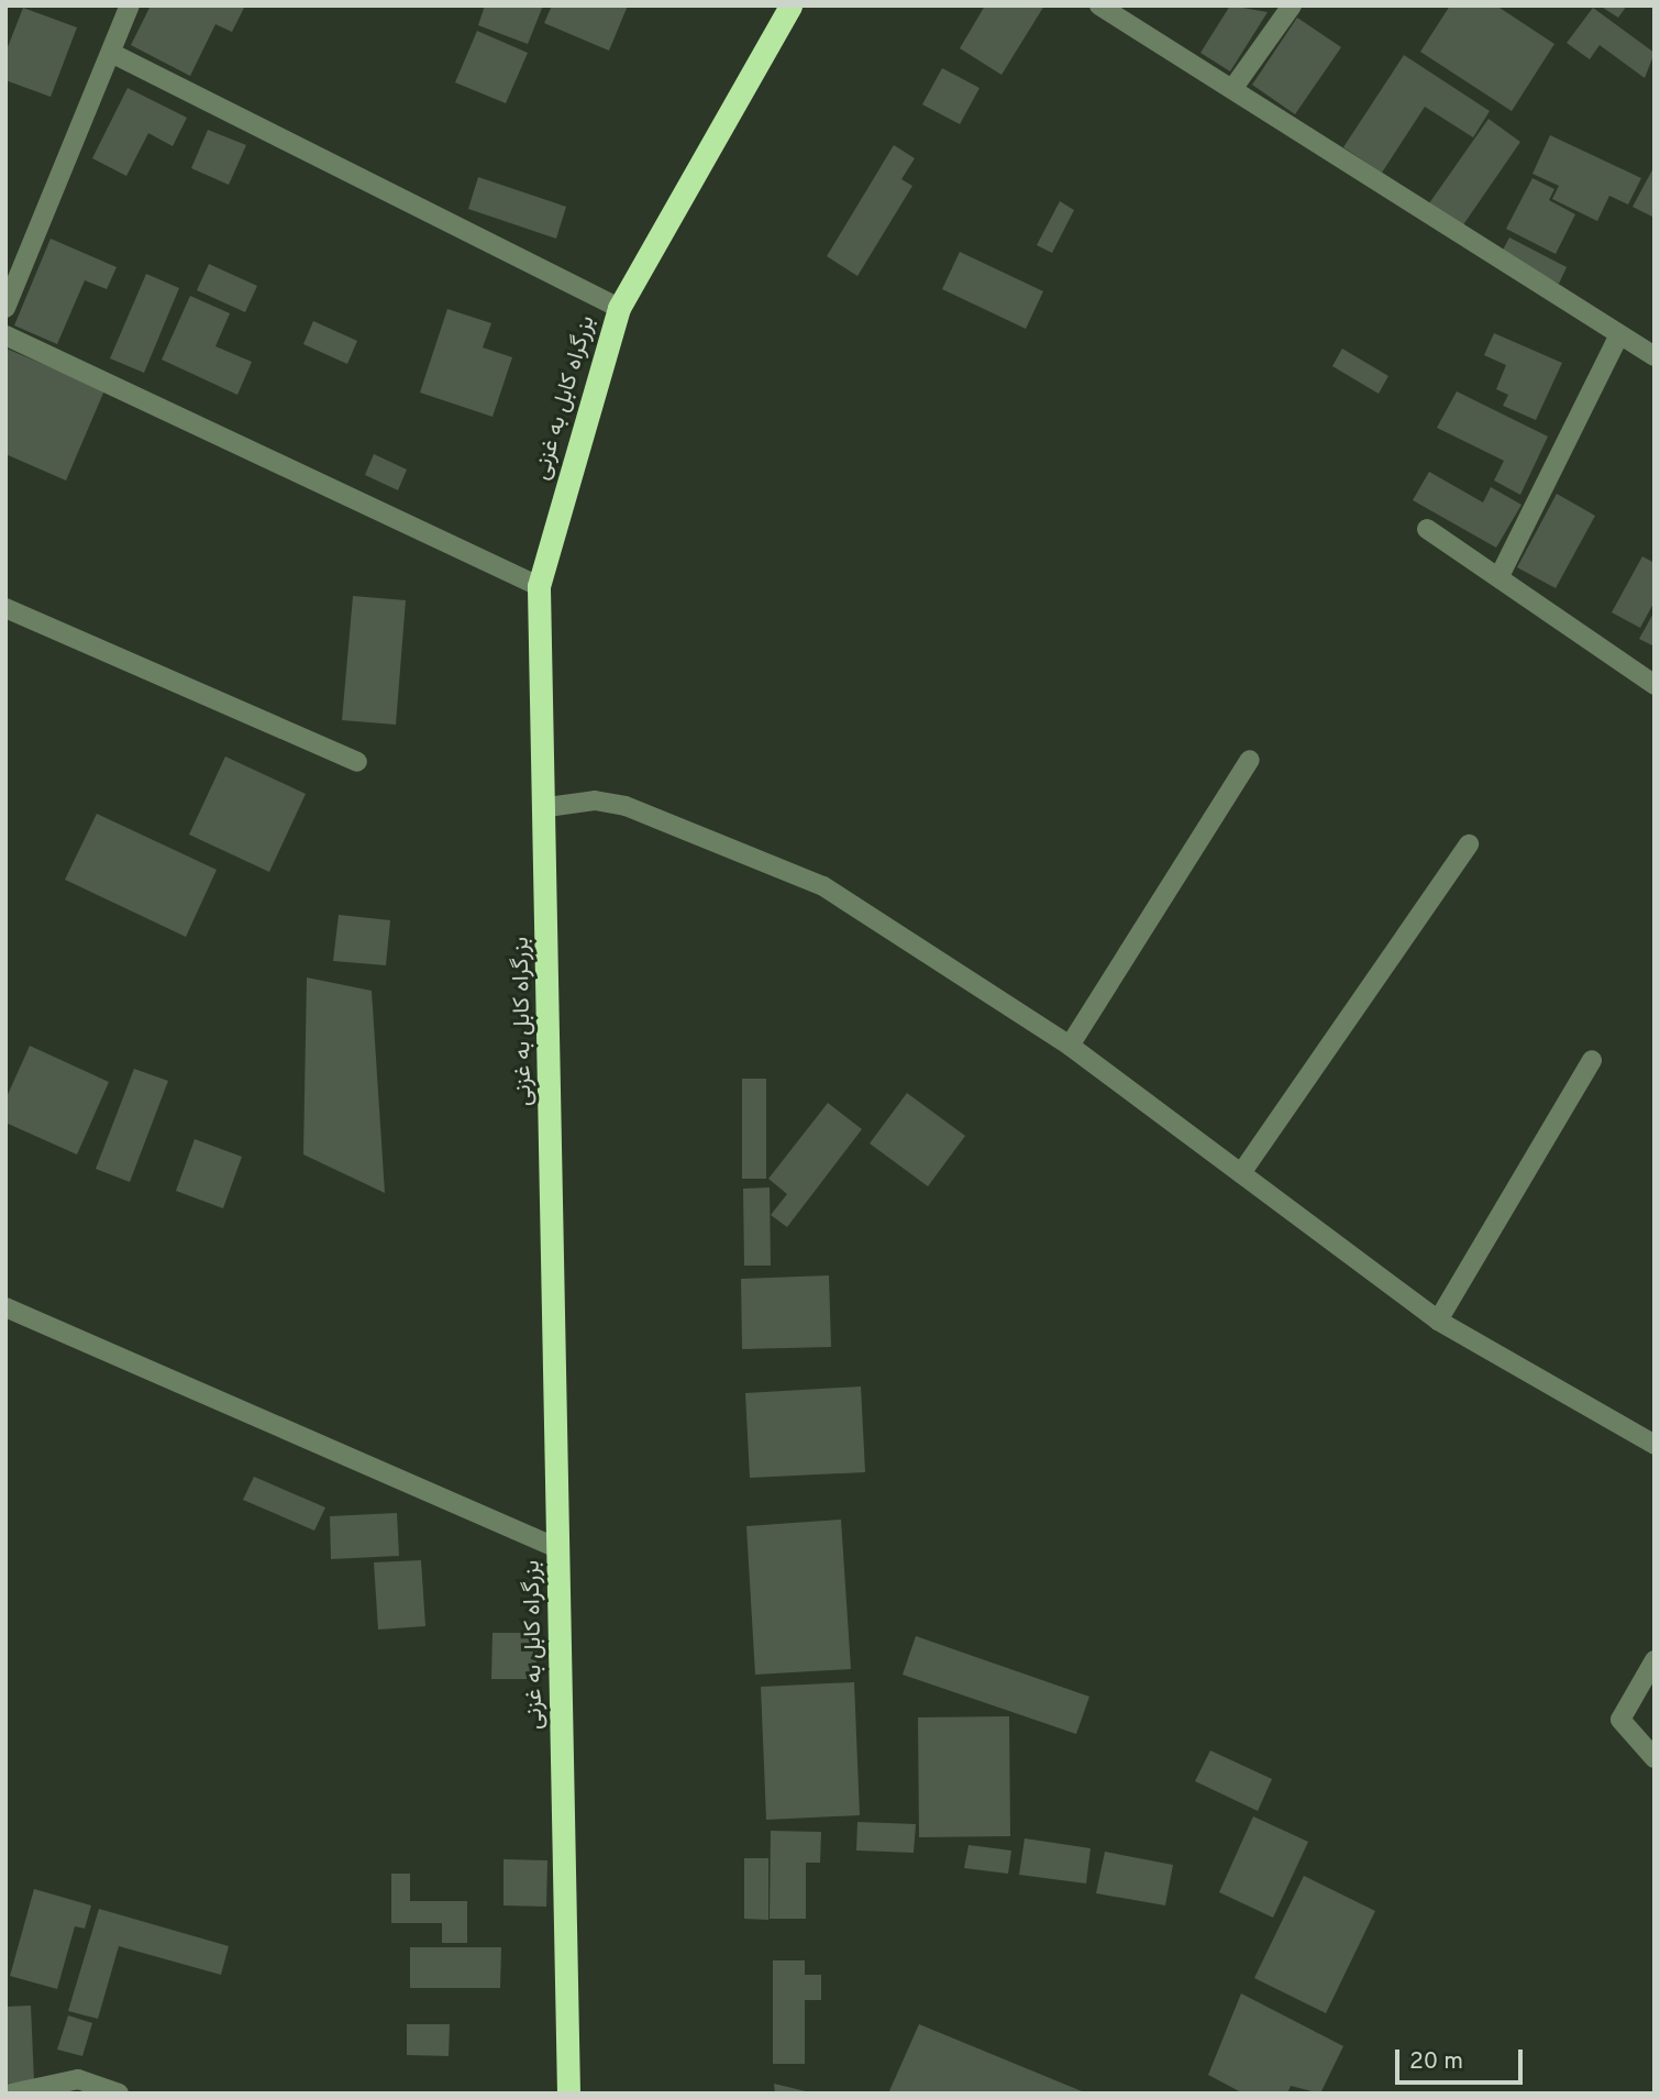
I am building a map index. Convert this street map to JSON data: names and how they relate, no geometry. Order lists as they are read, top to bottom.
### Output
{
  "streets": {
    "highway": ["بزرگراه کابل به غزنی"]
  },
  "scale_bar": "20 m"
}
